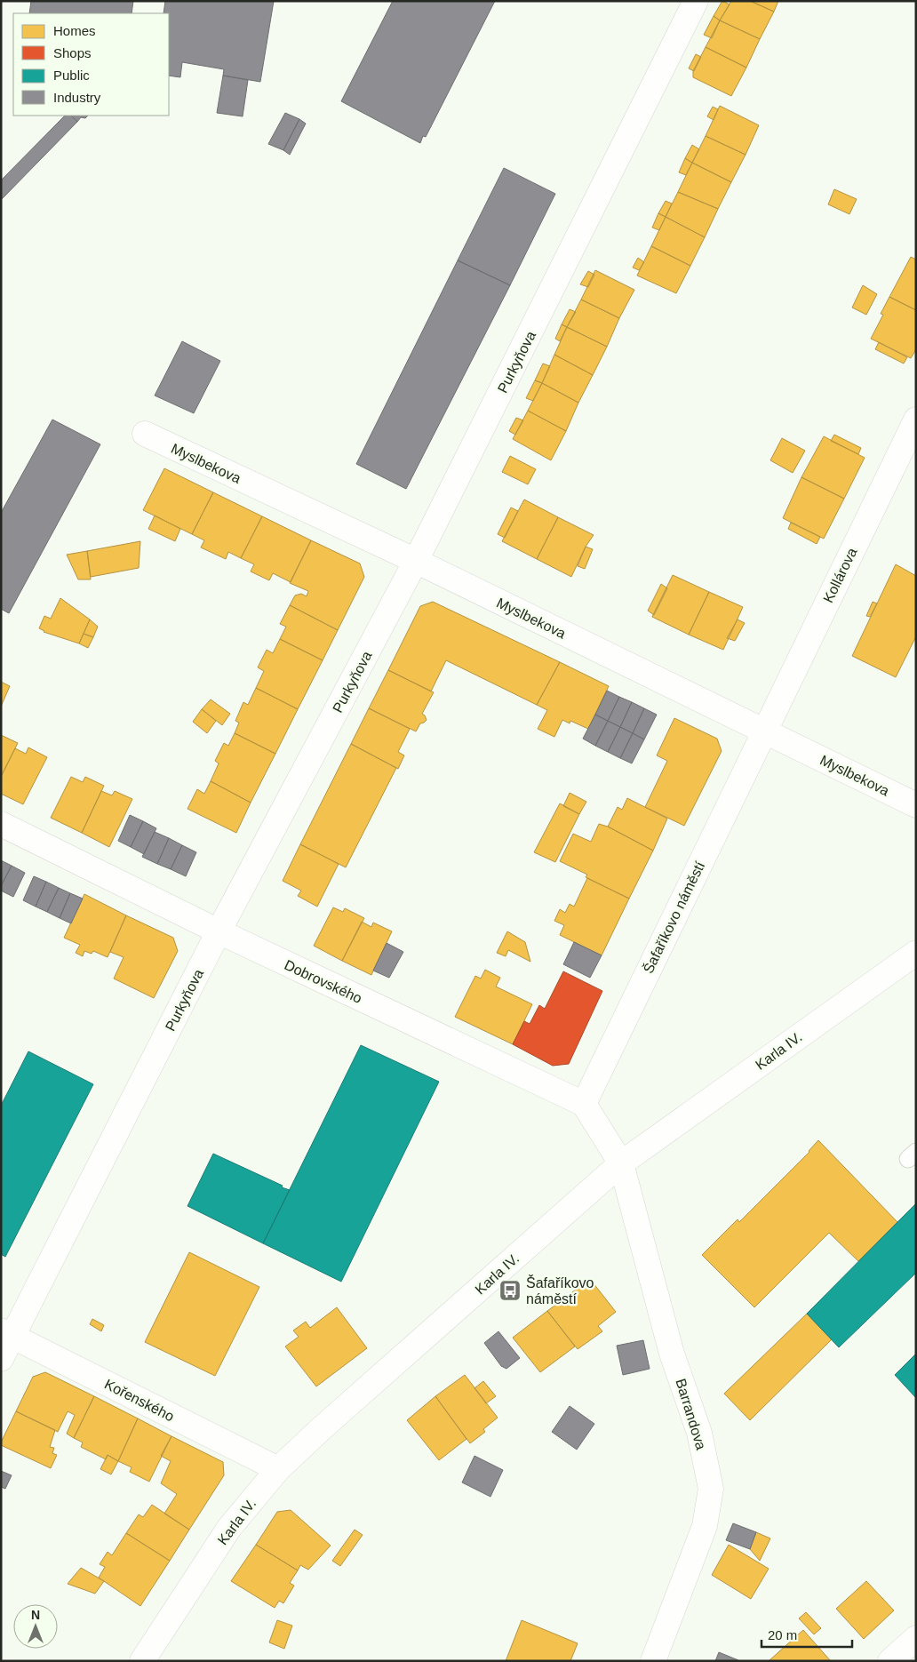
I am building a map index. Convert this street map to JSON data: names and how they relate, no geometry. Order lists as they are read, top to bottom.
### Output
{
  "streets": {
    "street": [
      "Purkyňova",
      "Myslbekova",
      "Kollárova",
      "Šafaříkovo náměstí",
      "Dobrovského",
      "Karla IV.",
      "Kořenského",
      "Barrandova"
    ]
  },
  "crossings": [
    ["Purkyňova", "Myslbekova"],
    ["Purkyňova", "Dobrovského"],
    ["Purkyňova", "Kořenského"],
    ["Myslbekova", "Kollárova"],
    ["Myslbekova", "Šafaříkovo náměstí"],
    ["Kollárova", "Šafaříkovo náměstí"],
    ["Šafaříkovo náměstí", "Dobrovského"],
    ["Karla IV.", "Kořenského"],
    ["Karla IV.", "Barrandova"]
  ],
  "places": {
    "bus stop": ["Šafaříkovo náměstí"]
  },
  "legend": [
    "Homes",
    "Shops",
    "Public",
    "Industry"
  ],
  "scale_bar": "20 m",
  "north": "top"
}
